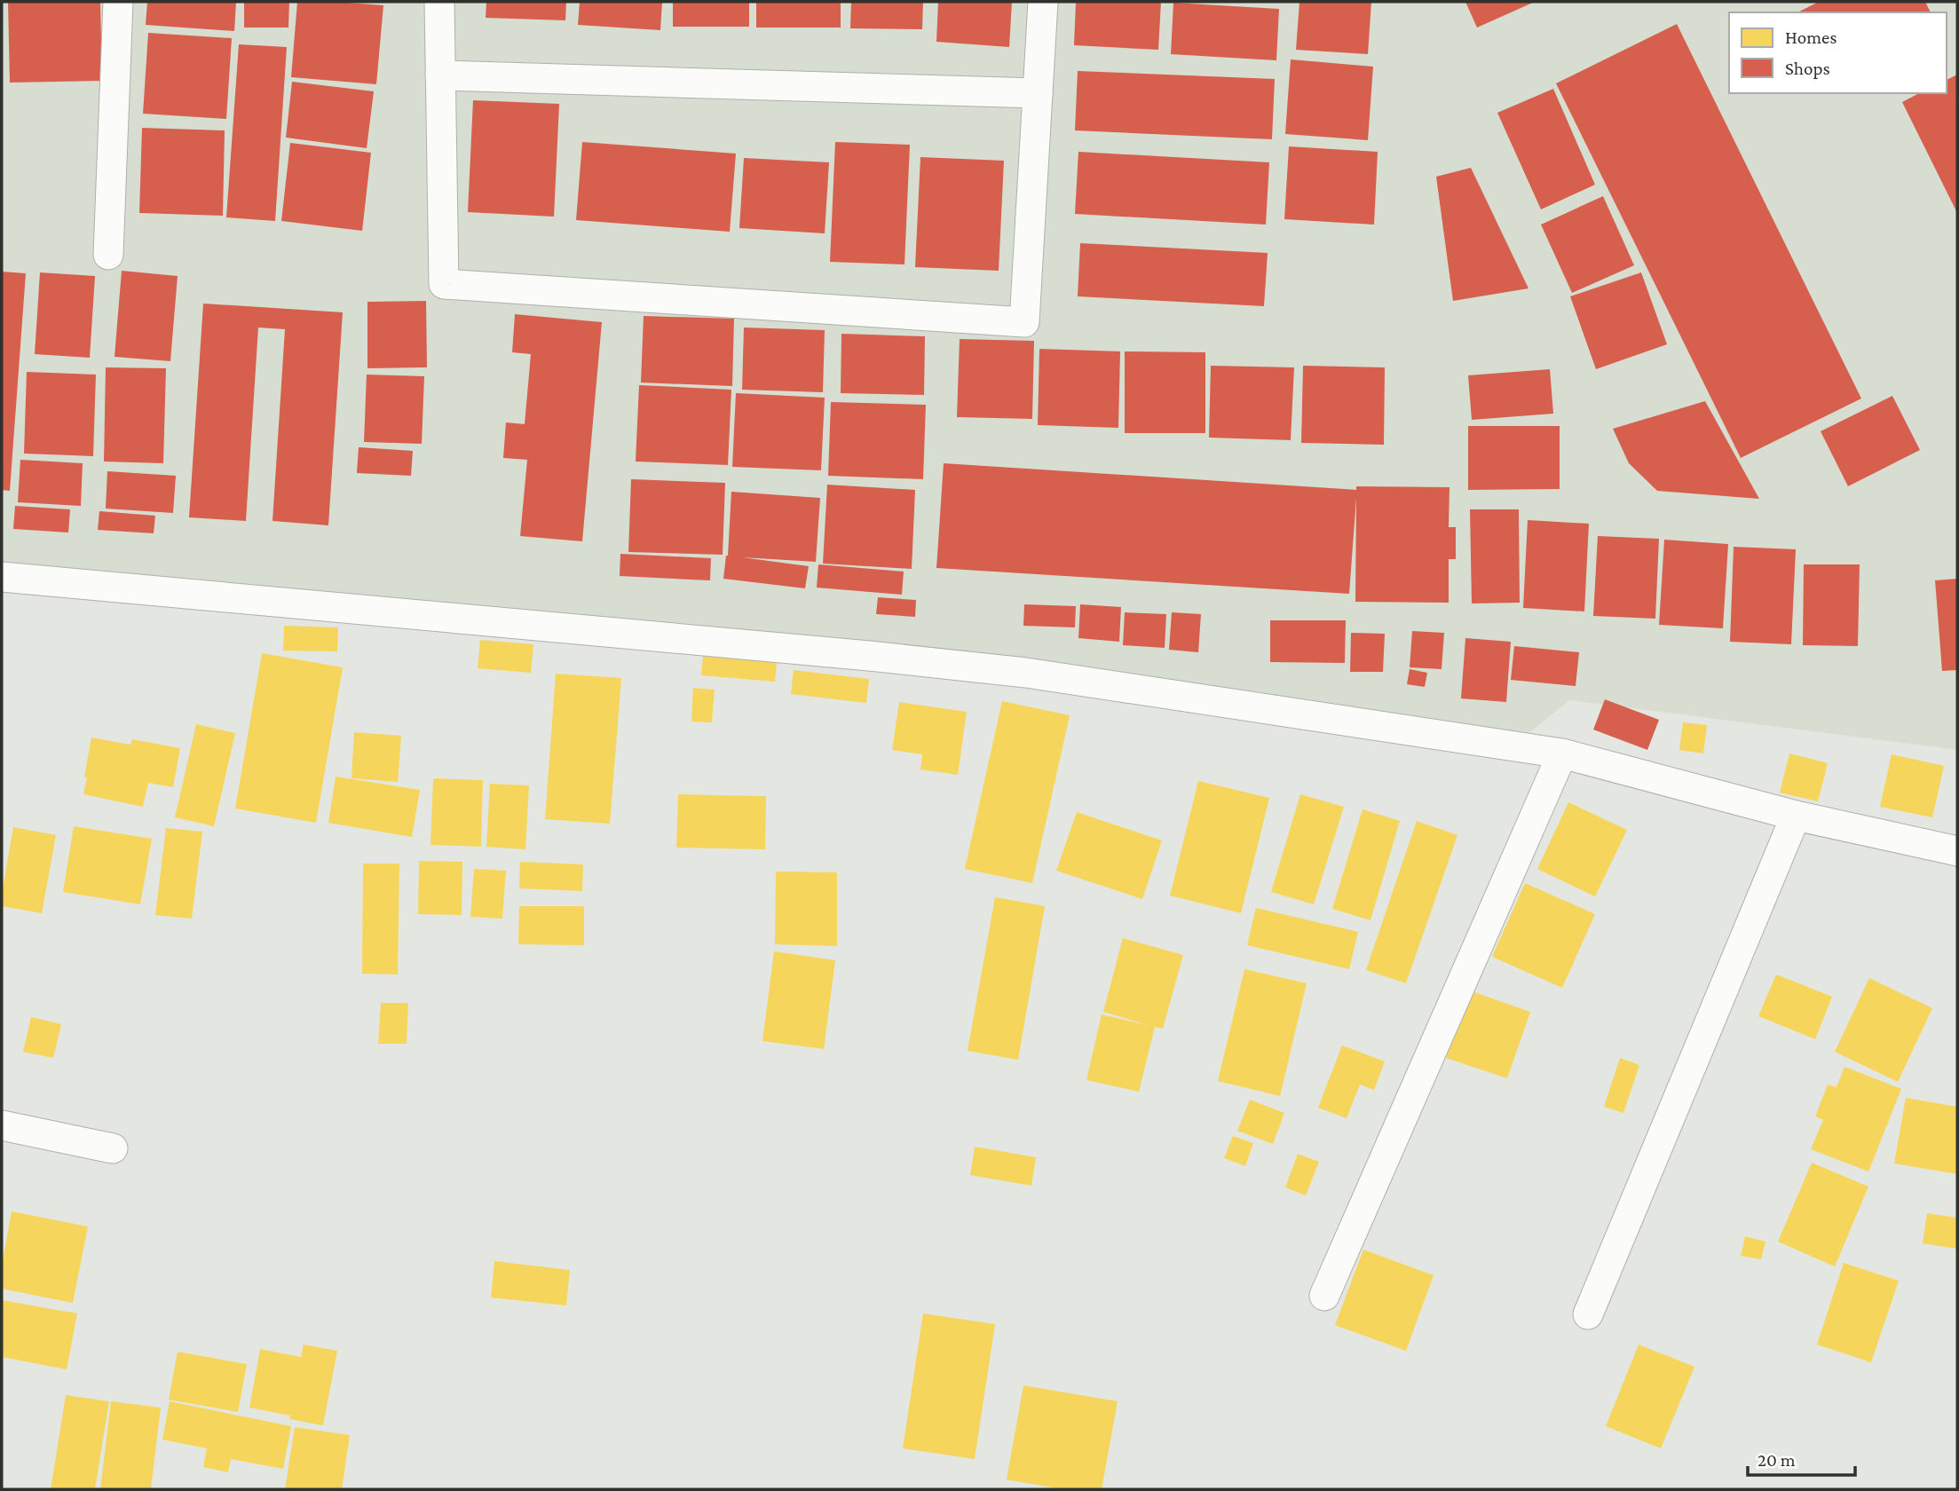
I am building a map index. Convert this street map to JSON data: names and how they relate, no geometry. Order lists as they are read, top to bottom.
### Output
{
  "legend": ["Homes", "Shops"],
  "scale_bar": "20 m"
}
